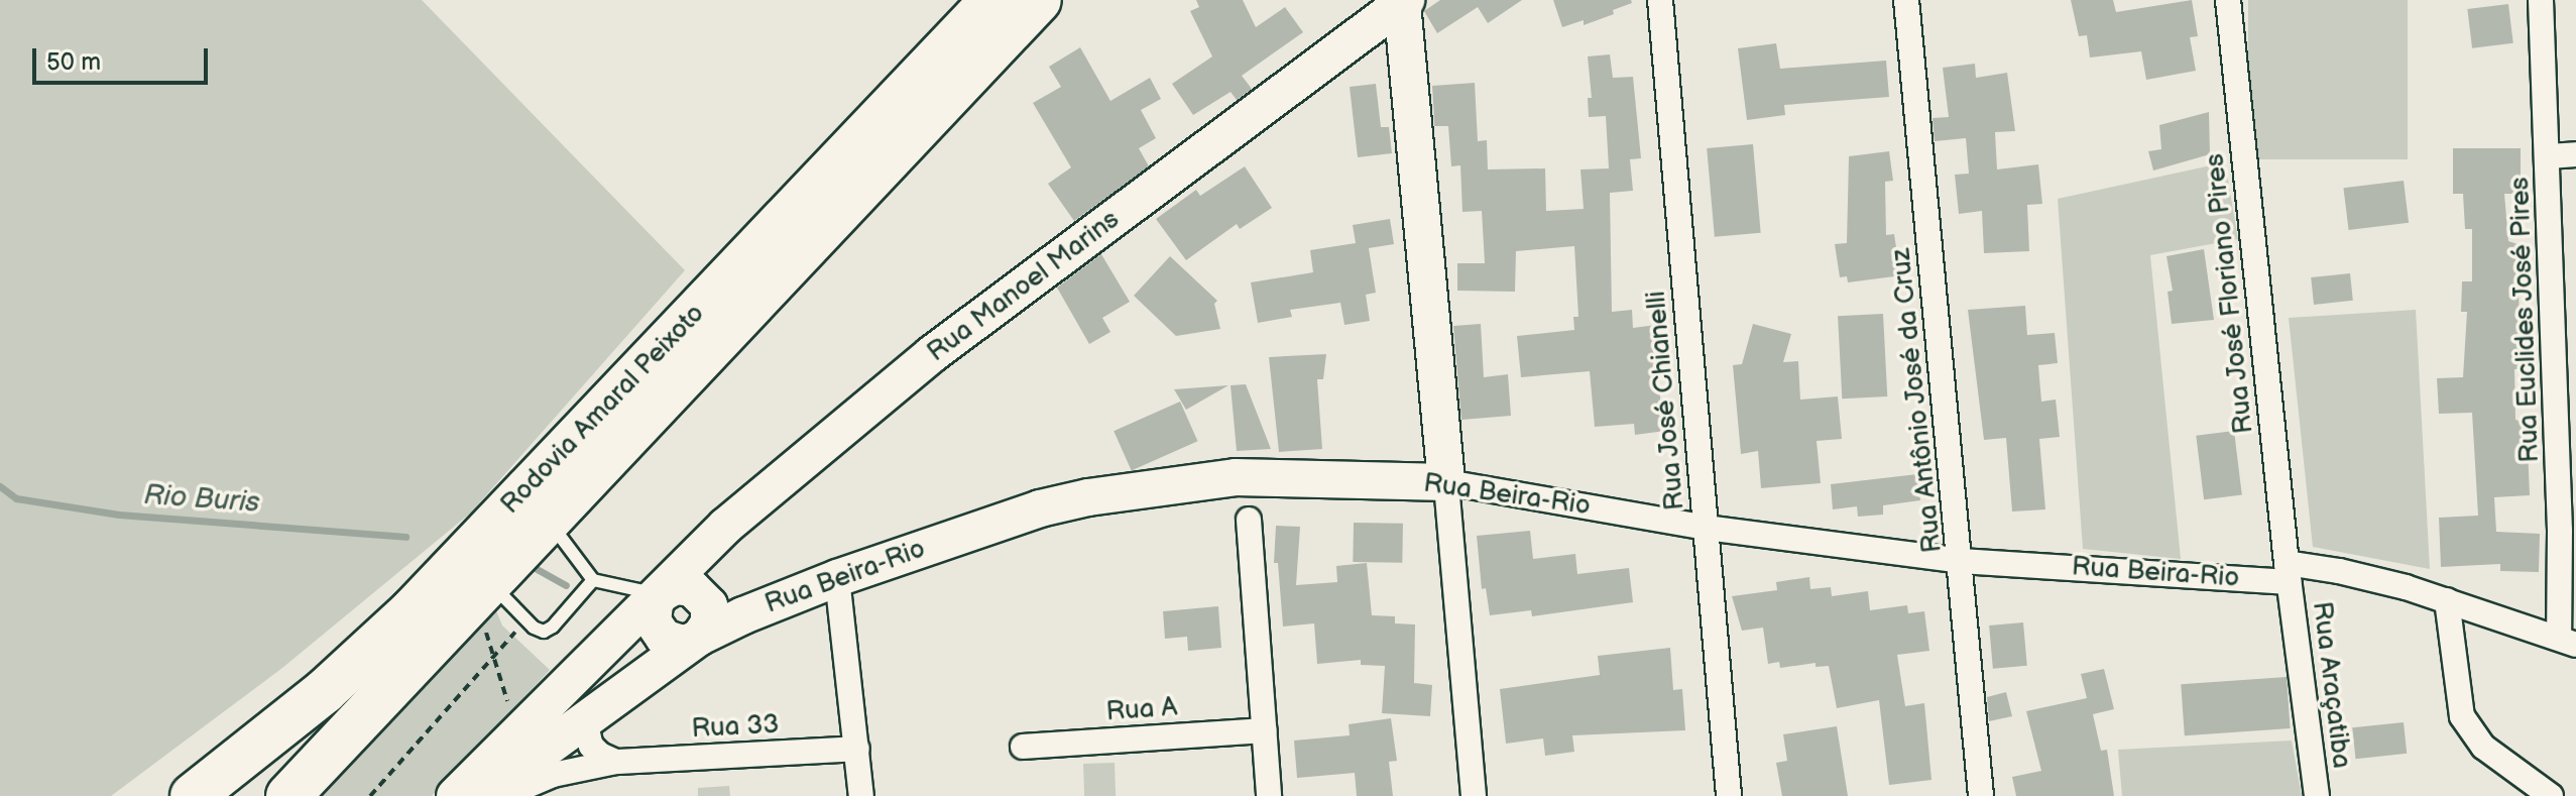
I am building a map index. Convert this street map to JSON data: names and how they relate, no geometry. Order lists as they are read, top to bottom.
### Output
{
  "streets": {
    "highway": ["Rodovia Amaral Peixoto"],
    "main road": ["Rua Manoel Marins", "Rua Beira-Rio"],
    "street": [
      "Rua José Floriano Pires",
      "Rua Euclides José Pires",
      "Rua José Chianelli",
      "Rua Antônio José da Cruz",
      "Rua Araçatiba",
      "Rua A",
      "Rua 33"
    ]
  },
  "crossings": [
    ["Rua José Floriano Pires", "Rua Beira-Rio"],
    ["Rua José Floriano Pires", "Rua Araçatiba"],
    ["Rua Euclides José Pires", "Rua Beira-Rio"],
    ["Rua José Chianelli", "Rua Beira-Rio"],
    ["Rua Antônio José da Cruz", "Rua Beira-Rio"],
    ["Rua Beira-Rio", "Rua Araçatiba"]
  ],
  "water": ["Rio Buris"],
  "scale_bar": "50 m"
}
